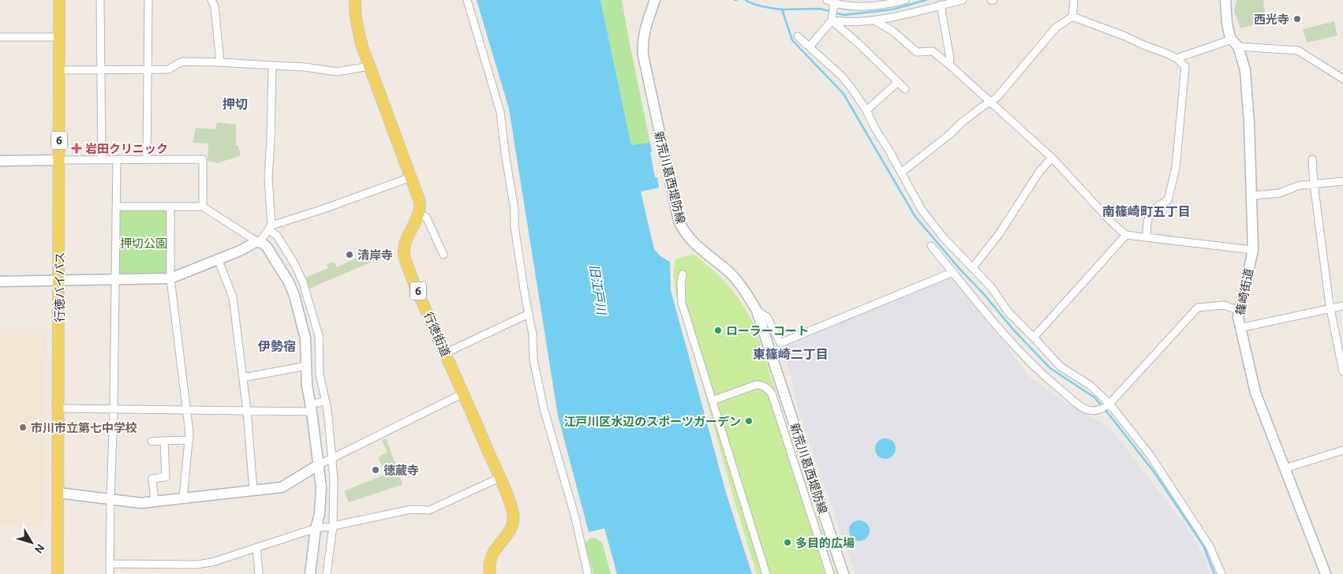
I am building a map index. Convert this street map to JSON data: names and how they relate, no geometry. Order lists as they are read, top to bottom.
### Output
{
  "streets": {
    "main road": ["6", "行徳バイパス", "行徳街道"],
    "street": ["新荒川葛西堤防線", "篠崎街道"]
  },
  "districts": [
    "押切",
    "南篠崎町五丁目",
    "伊勢宿",
    "東篠崎二丁目"
  ],
  "water": ["旧江戸川"],
  "parks": ["押切公園"],
  "places": {
    "other": [
      "西光寺",
      "清岸寺",
      "ローラーコート",
      "江戸川区水辺のスポーツガーデン",
      "市川市立第七中学校",
      "徳蔵寺",
      "多目的広場"
    ],
    "health": ["岩田クリニック"]
  },
  "north": "bottom right"
}
